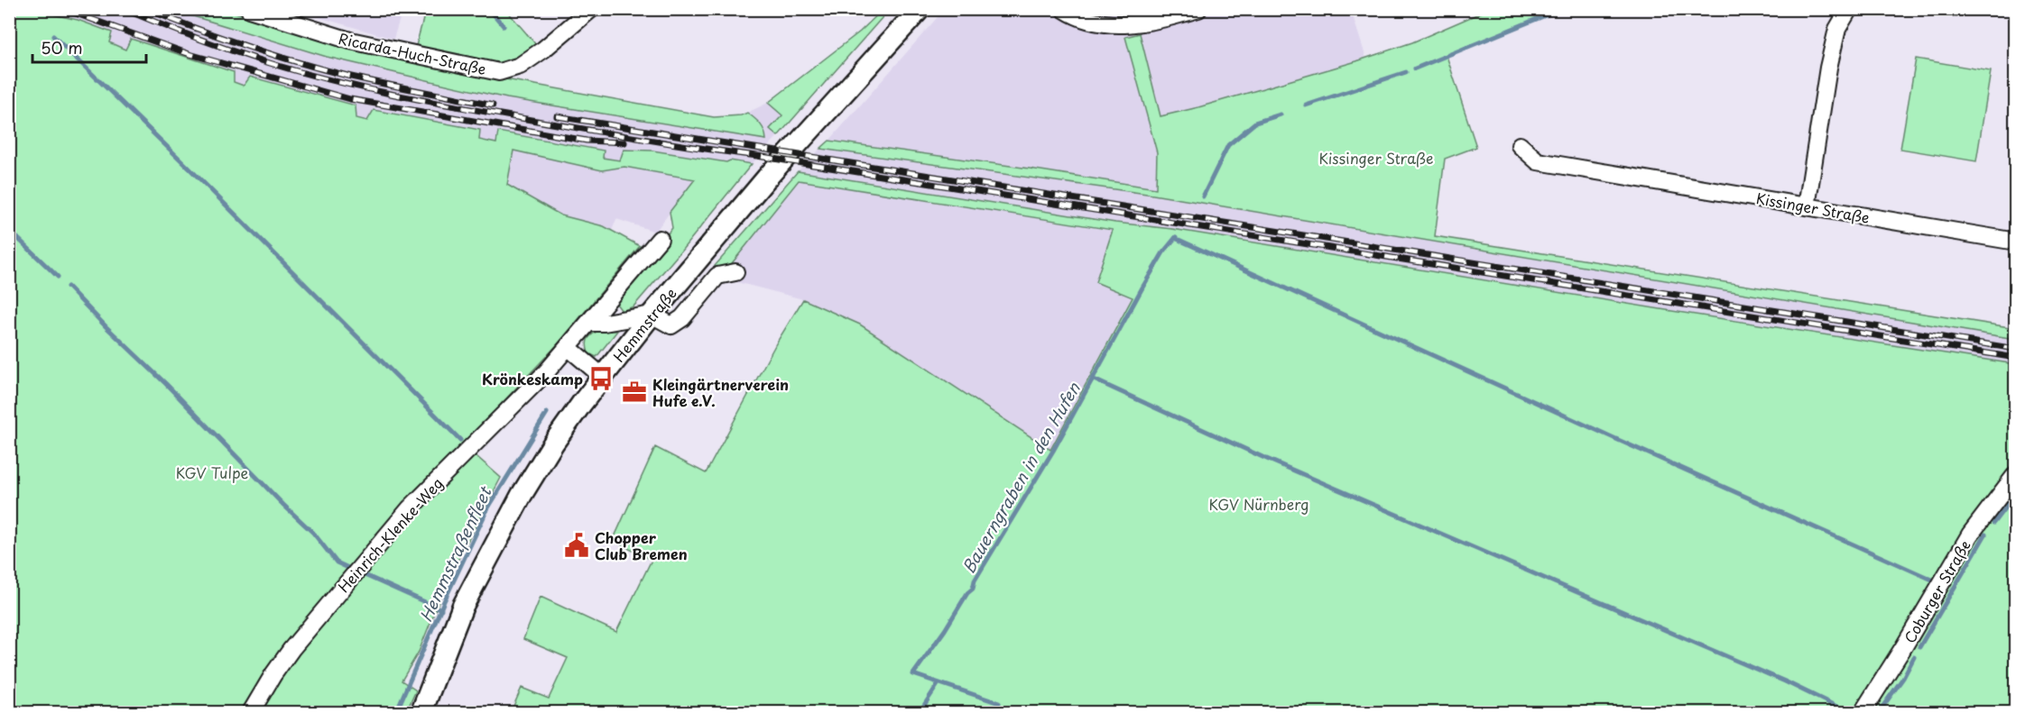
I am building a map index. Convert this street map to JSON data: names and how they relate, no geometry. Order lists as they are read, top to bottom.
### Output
{
  "streets": {
    "street": [
      "Ricarda-Huch-Straße",
      "Kissinger Straße",
      "Hemmstraße",
      "Heinrich-Klenke-Weg",
      "Coburger Straße"
    ]
  },
  "water": ["Bauerngraben in den Hufen", "Hemmstraßenfleet"],
  "parks": ["Kissinger Straße", "KGV Tulpe", "KGV Nürnberg"],
  "places": {
    "bus stop": ["Krönkeskamp"],
    "office": ["Kleingärtnerverein Hufe e.V."],
    "public building": ["Chopper Club Bremen"]
  },
  "scale_bar": "50 m"
}
